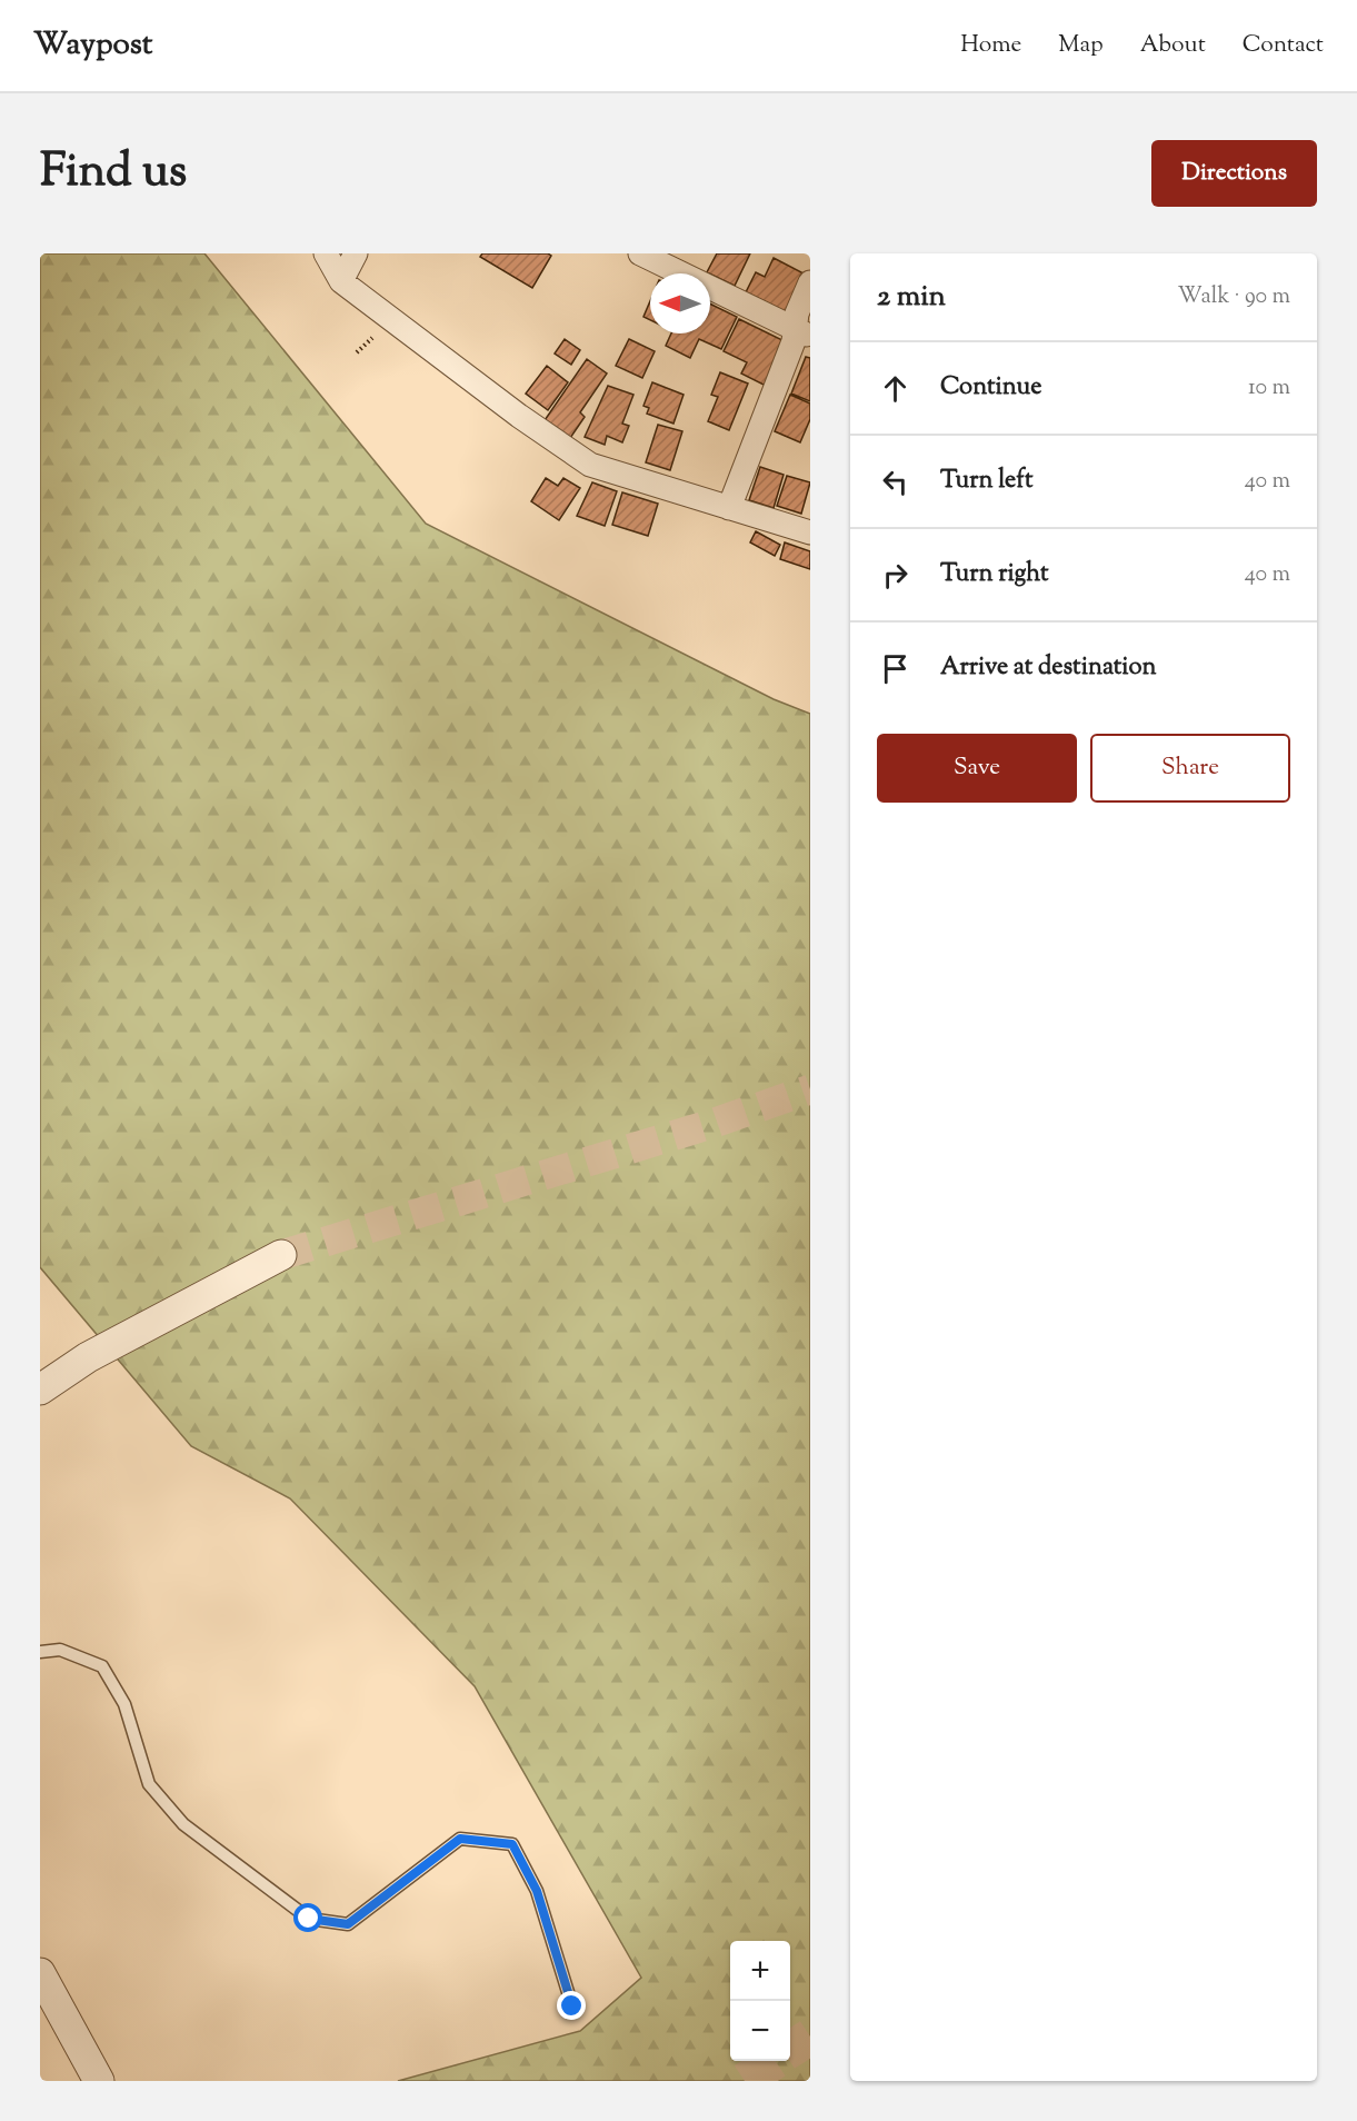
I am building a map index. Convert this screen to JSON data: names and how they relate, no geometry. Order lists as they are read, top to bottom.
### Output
{
  "north": "left",
  "page": {
    "header": "Waypost",
    "nav": [
      "Home",
      "Map",
      "About",
      "Contact"
    ],
    "title": "Find us",
    "buttons": [
      "Directions",
      ["Save", "Share"]
    ],
    "heading": ["2 min", "Walk · 90 m"],
    "list": [
      ["Continue", "10 m"],
      ["Turn left", "40 m"],
      ["Turn right", "40 m"],
      "Arrive at destination"
    ],
    "map_buttons": ["+", "−"]
  }
}
